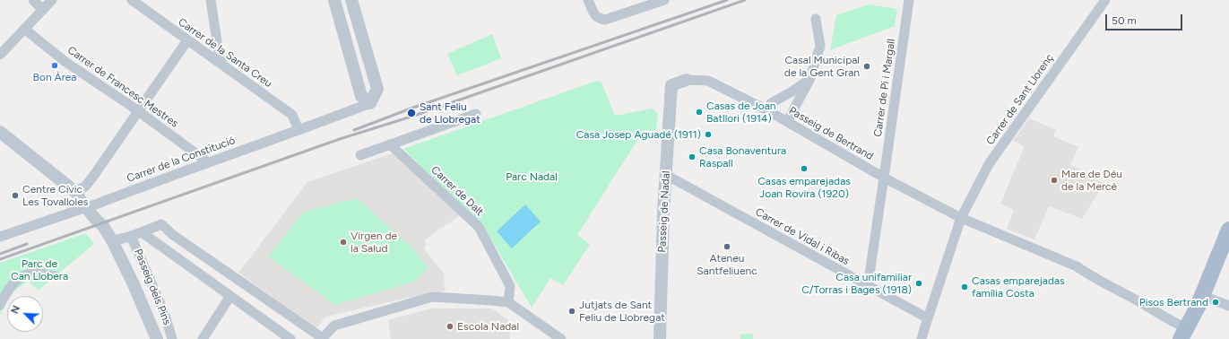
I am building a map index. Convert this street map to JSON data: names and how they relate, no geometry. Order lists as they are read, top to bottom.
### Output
{
  "streets": {
    "street": [
      "Carrer de la Santa Creu",
      "Carrer de Francesc Mestres",
      "Carrer de Pi i Margall",
      "Carrer de Sant Llorenç",
      "Passeig de Bertrand",
      "Carrer de la Constitució",
      "Carrer de Dalt",
      "Passeig de Nadal",
      "Carrer de Vidal i Ribas",
      "Passeig dels Pins"
    ]
  },
  "crossings": [
    ["Carrer de la Santa Creu", "Carrer de la Constitució"],
    ["Carrer de Francesc Mestres", "Carrer de la Constitució"],
    ["Carrer de Pi i Margall", "Passeig de Bertrand"],
    ["Carrer de Pi i Margall", "Carrer de Vidal i Ribas"],
    ["Carrer de Sant Llorenç", "Passeig de Bertrand"],
    ["Carrer de Sant Llorenç", "Carrer de Vidal i Ribas"],
    ["Passeig de Bertrand", "Passeig de Nadal"],
    ["Passeig de Nadal", "Carrer de Vidal i Ribas"]
  ],
  "parks": ["Parc Nadal", "Parc de Can Llobera"],
  "places": [
    "Bon Àrea",
    "Casal Municipal de la Gent Gran",
    "Casas de Joan Batllori (1914)",
    "Sant Feliu de Llobregat",
    "Casa Josep Aguadé (1911)",
    "Casa Bonaventura Raspall",
    "Casas emparejadas Joan Rovira (1920)",
    "Mare de Déu de la Mercè",
    "Centre Cívic Les Tovalloles",
    "Virgen de la Salud",
    "Ateneu Santfeliuenc",
    "Casa unifamiliar C/Torras i Bages (1918)",
    "Casas emparejadas família Costa",
    "Pisos Bertrand",
    "Jutjats de Sant Feliu de Llobregat",
    "Escola Nadal"
  ],
  "scale_bar": "50 m",
  "north": "top left"
}
